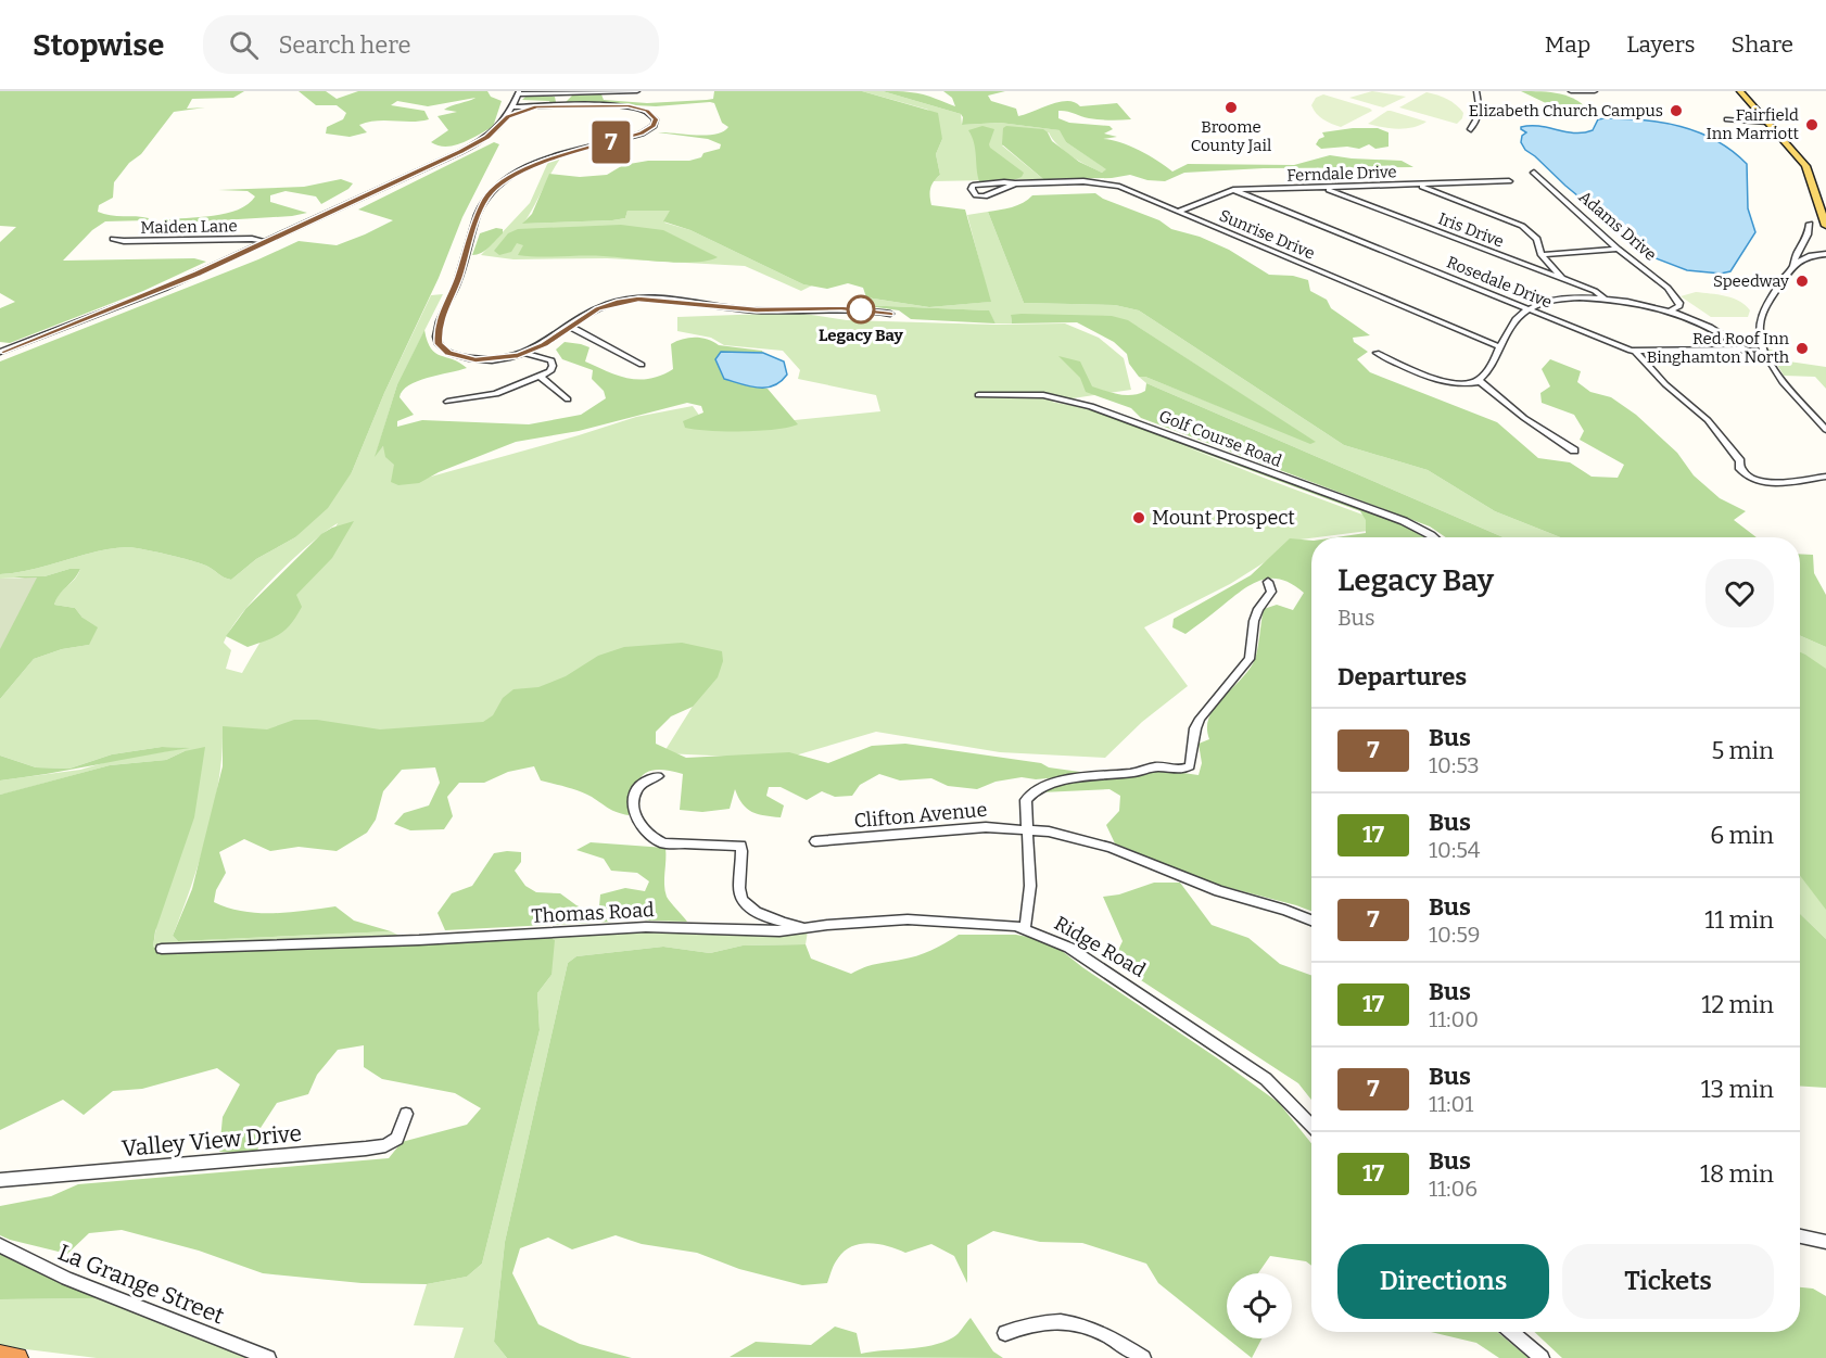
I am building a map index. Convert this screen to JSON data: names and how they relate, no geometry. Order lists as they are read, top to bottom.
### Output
{
  "streets": {
    "street": [
      "Ferndale Drive",
      "Adams Drive",
      "Maiden Lane",
      "Iris Drive",
      "Sunrise Drive",
      "Rosedale Drive",
      "Golf Course Road",
      "Clifton Avenue",
      "Thomas Road",
      "Ridge Road",
      "Valley View Drive",
      "La Grange Street"
    ]
  },
  "crossings": [
    ["Ferndale Drive", "Iris Drive"],
    ["Ferndale Drive", "Sunrise Drive"],
    ["Ferndale Drive", "Rosedale Drive"],
    ["Clifton Avenue", "Ridge Road"],
    ["Thomas Road", "Ridge Road"]
  ],
  "places": [
    "Broome County Jail",
    "Elizabeth Church Campus",
    "Fairfield Inn Marriott",
    "Speedway",
    "Legacy Bay",
    "Red Roof Inn Binghamton North",
    "Mount Prospect"
  ],
  "lines": ["bus line 7"],
  "page": {
    "header": "Stopwise",
    "search": "Search here",
    "nav": ["Map", "Layers", "Share"],
    "on_map": "7",
    "heading": [
      ["Legacy Bay", "Bus"],
      "Departures"
    ],
    "list": [
      {
        "mark": "7",
        "name": "Bus",
        "note": "10:53",
        "value": "5 min"
      },
      {
        "mark": "17",
        "name": "Bus",
        "note": "10:54",
        "value": "6 min"
      },
      {
        "mark": "7",
        "name": "Bus",
        "note": "10:59",
        "value": "11 min"
      },
      {
        "mark": "17",
        "name": "Bus",
        "note": "11:00",
        "value": "12 min"
      },
      {
        "mark": "7",
        "name": "Bus",
        "note": "11:01",
        "value": "13 min"
      },
      {
        "mark": "17",
        "name": "Bus",
        "note": "11:06",
        "value": "18 min"
      }
    ],
    "buttons": ["Directions", "Tickets"]
  }
}
